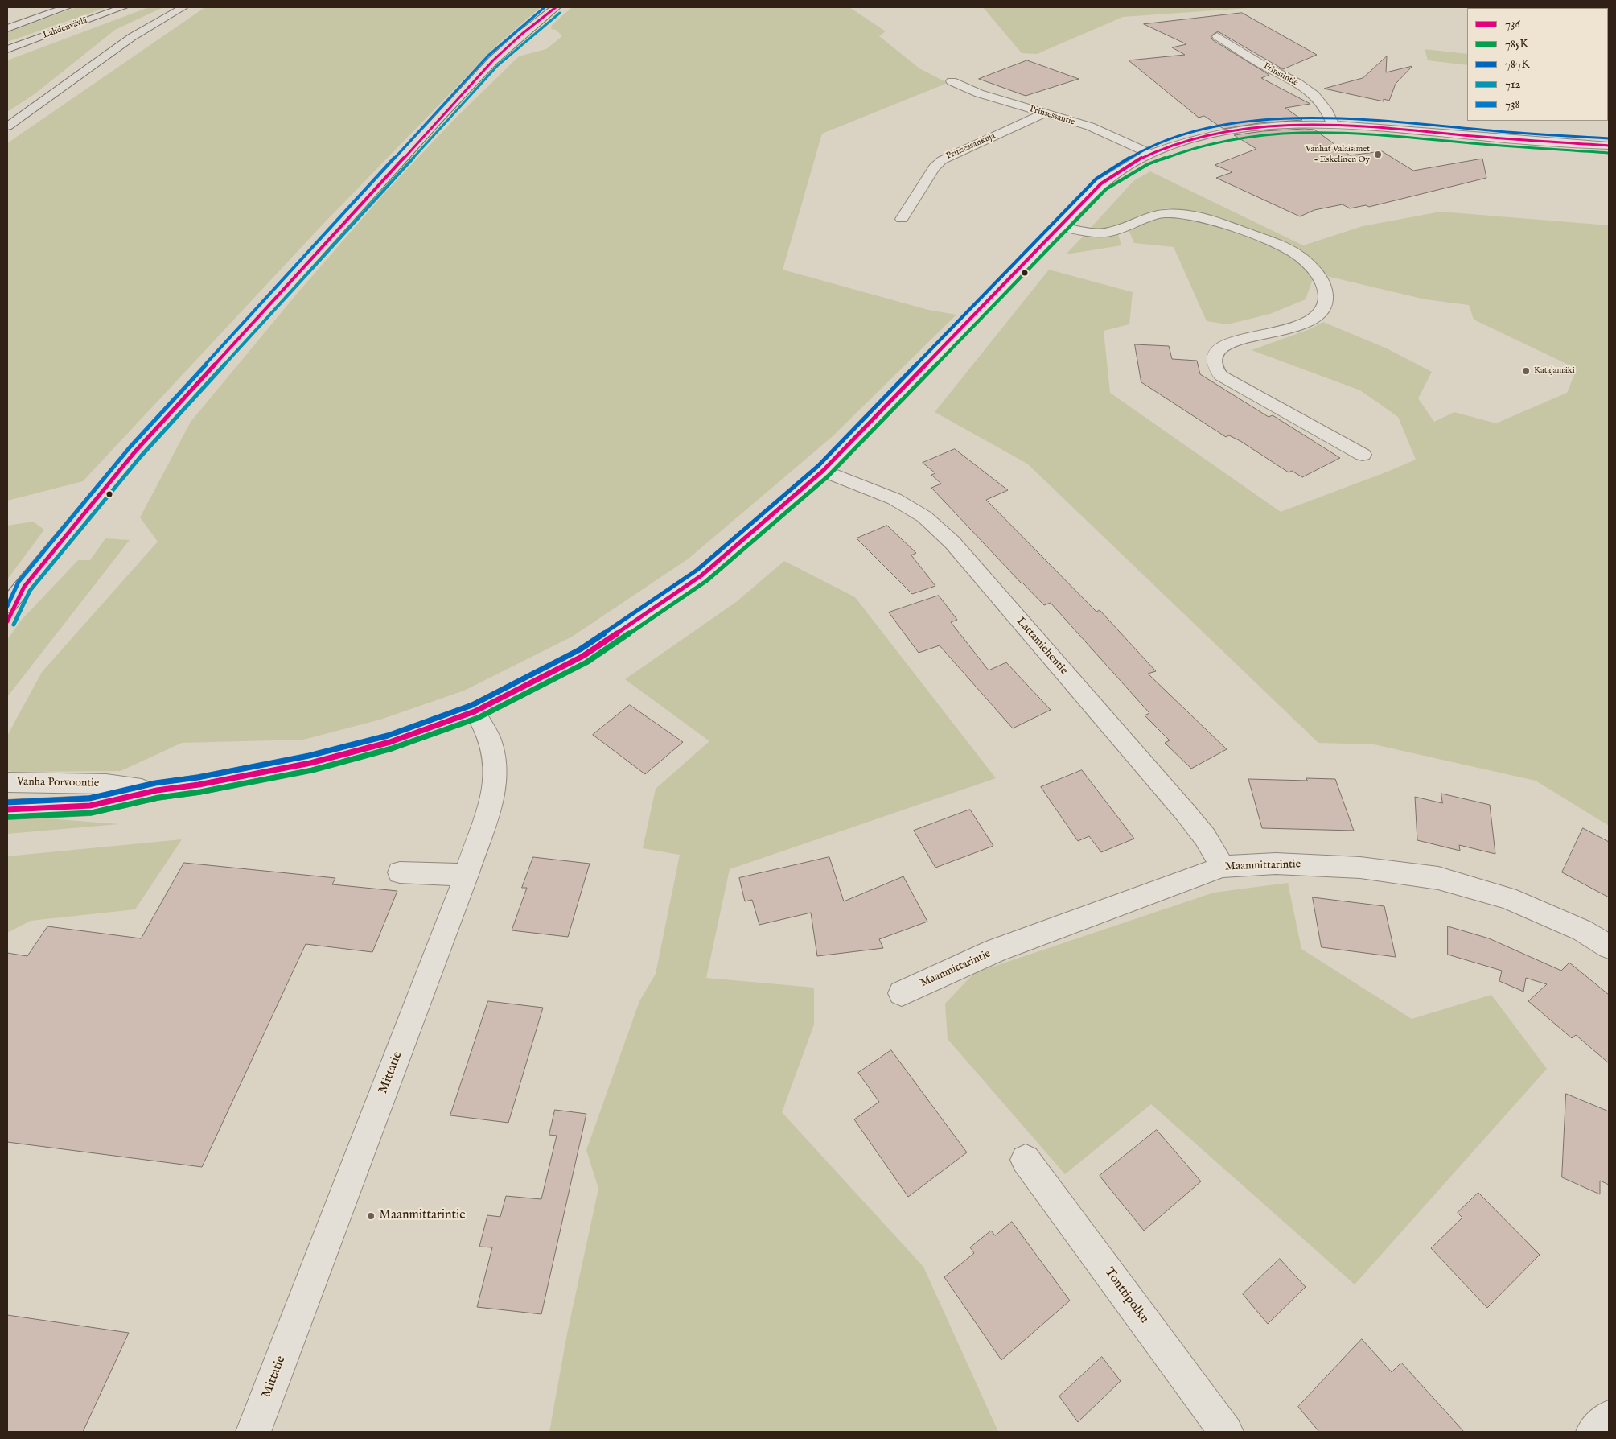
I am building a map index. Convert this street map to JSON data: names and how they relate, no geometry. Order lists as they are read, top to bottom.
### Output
{
  "streets": {
    "main road": ["Lahdenväylä"],
    "street": [
      "Prinssintie",
      "Prinsessantie",
      "Prinsessankuja",
      "Lattamiehentie",
      "Vanha Porvoontie",
      "Maanmittarintie",
      "Mittatie",
      "Tonttipolku"
    ]
  },
  "crossings": [
    ["Prinssintie", "Vanha Porvoontie"],
    ["Prinsessantie", "Prinsessankuja"],
    ["Prinsessantie", "Vanha Porvoontie"],
    ["Lattamiehentie", "Vanha Porvoontie"],
    ["Lattamiehentie", "Maanmittarintie"],
    ["Vanha Porvoontie", "Mittatie"]
  ],
  "places": ["Vanhat Valaisimet - Eskelinen Oy", "Katajamäki", "Maanmittarintie"],
  "lines": [
    "transit line 736",
    "transit line 738",
    "transit line 712",
    "transit line 787K",
    "transit line 785K"
  ],
  "legend": [
    "736",
    "785K",
    "787K",
    "712",
    "738"
  ]
}
